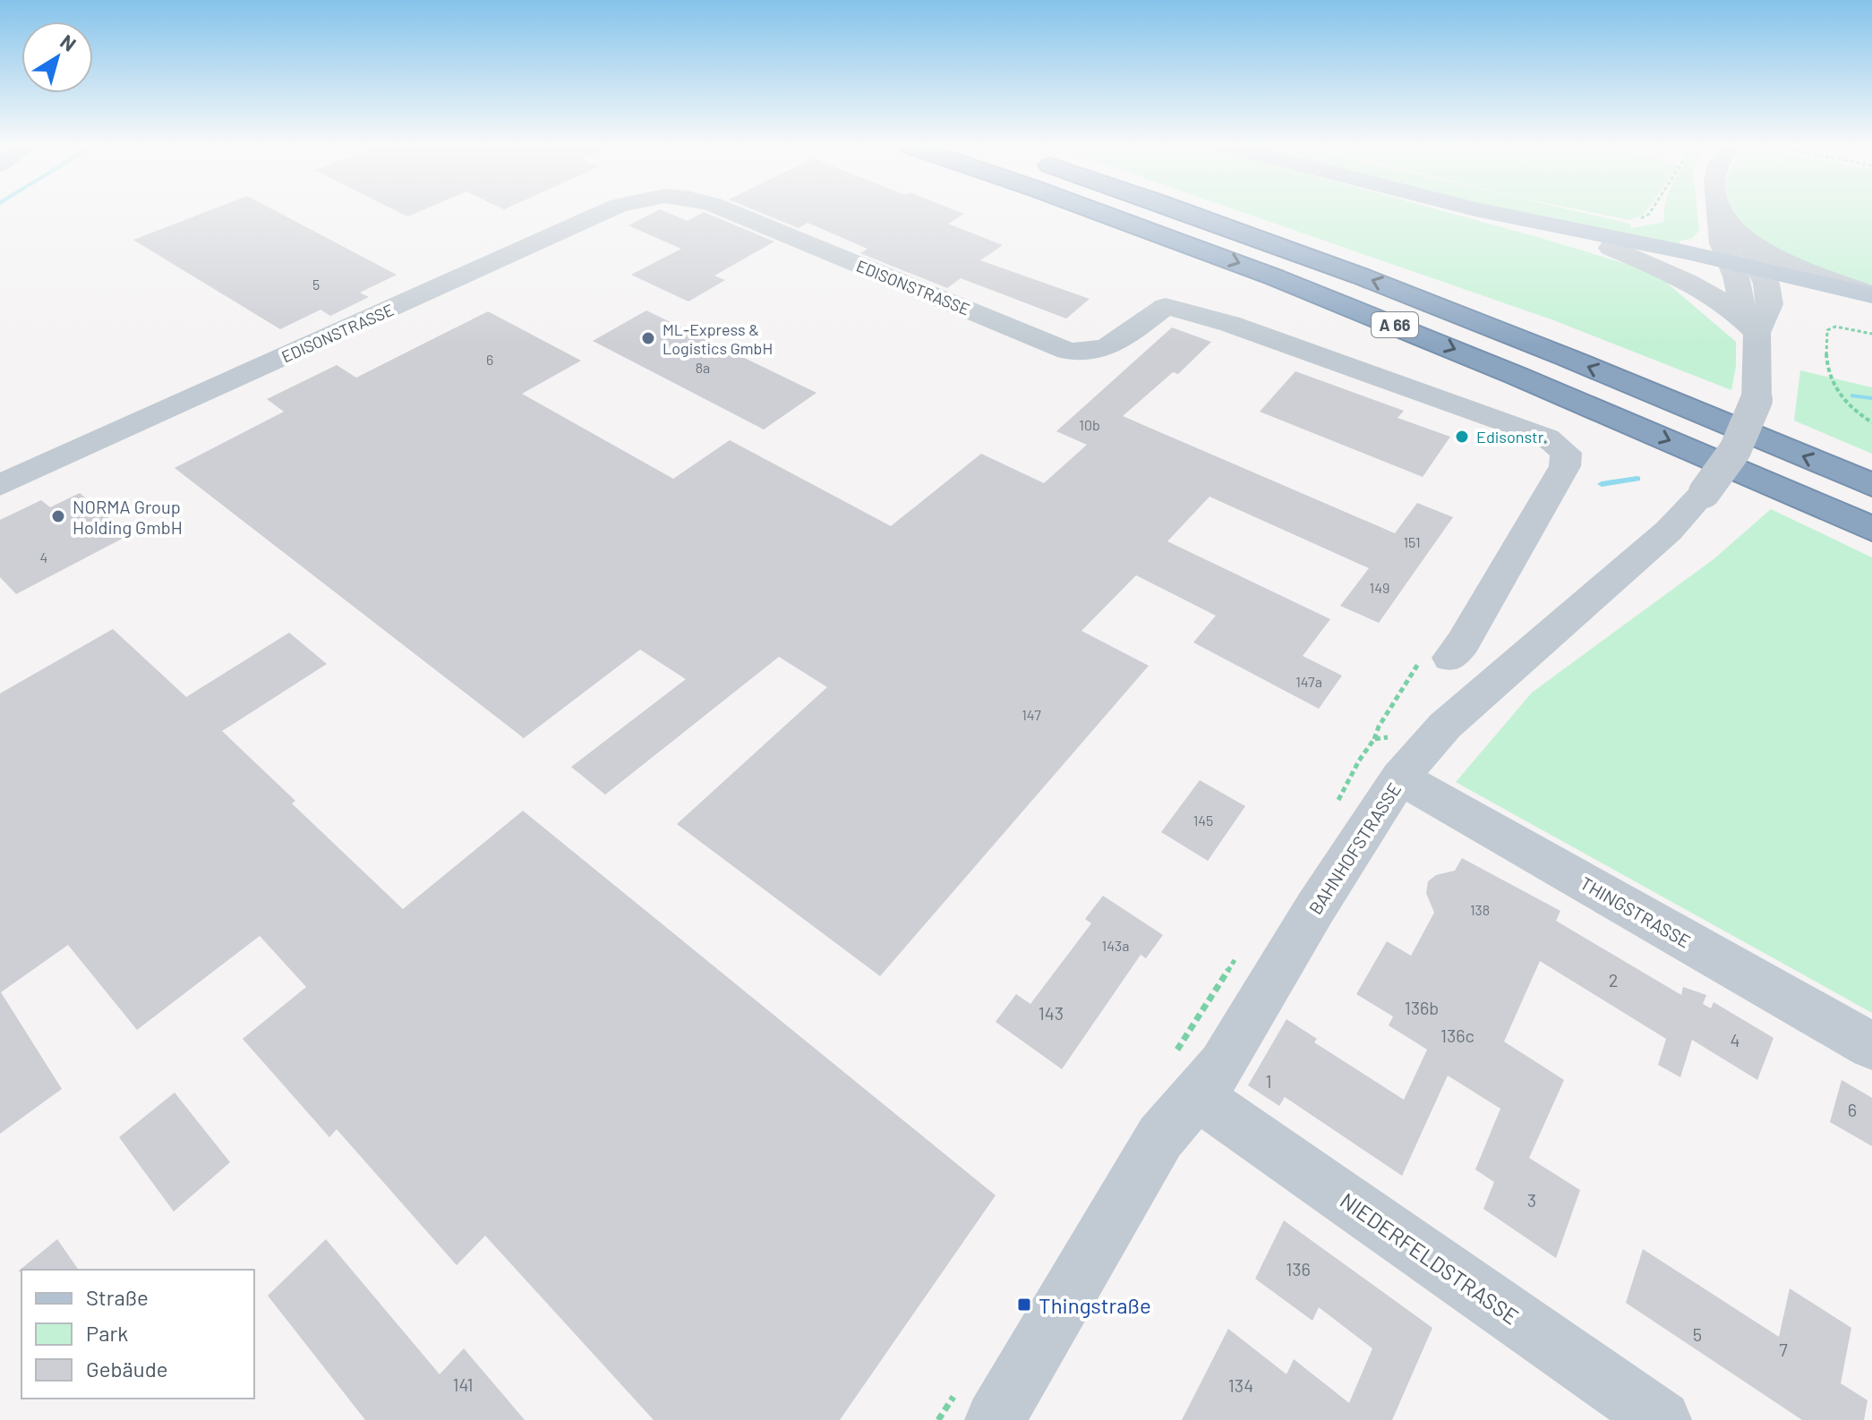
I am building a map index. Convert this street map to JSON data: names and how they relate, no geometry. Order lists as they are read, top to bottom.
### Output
{
  "streets": {
    "highway": ["A 66"],
    "street": [
      "EDISONSTRASSE",
      "BAHNHOFSTRASSE",
      "THINGSTRASSE",
      "NIEDERFELDSTRASSE"
    ]
  },
  "crossings": [
    ["BAHNHOFSTRASSE", "THINGSTRASSE"],
    ["BAHNHOFSTRASSE", "NIEDERFELDSTRASSE"]
  ],
  "places": {
    "other": ["ML-Express & Logistics GmbH", "Edisonstr.", "NORMA Group Holding GmbH"],
    "transit": ["Thingstraße"]
  },
  "house_numbers": [
    "5",
    "6",
    "8a",
    "10b",
    "151",
    "4",
    "149",
    "147a",
    "147",
    "145",
    "138",
    "143a",
    "2",
    "136b",
    "143",
    "136c",
    "4",
    "1",
    "6",
    "3",
    "136",
    "5",
    "7",
    "141",
    "134"
  ],
  "legend": ["Straße", "Park", "Gebäude"],
  "north": "top right"
}
